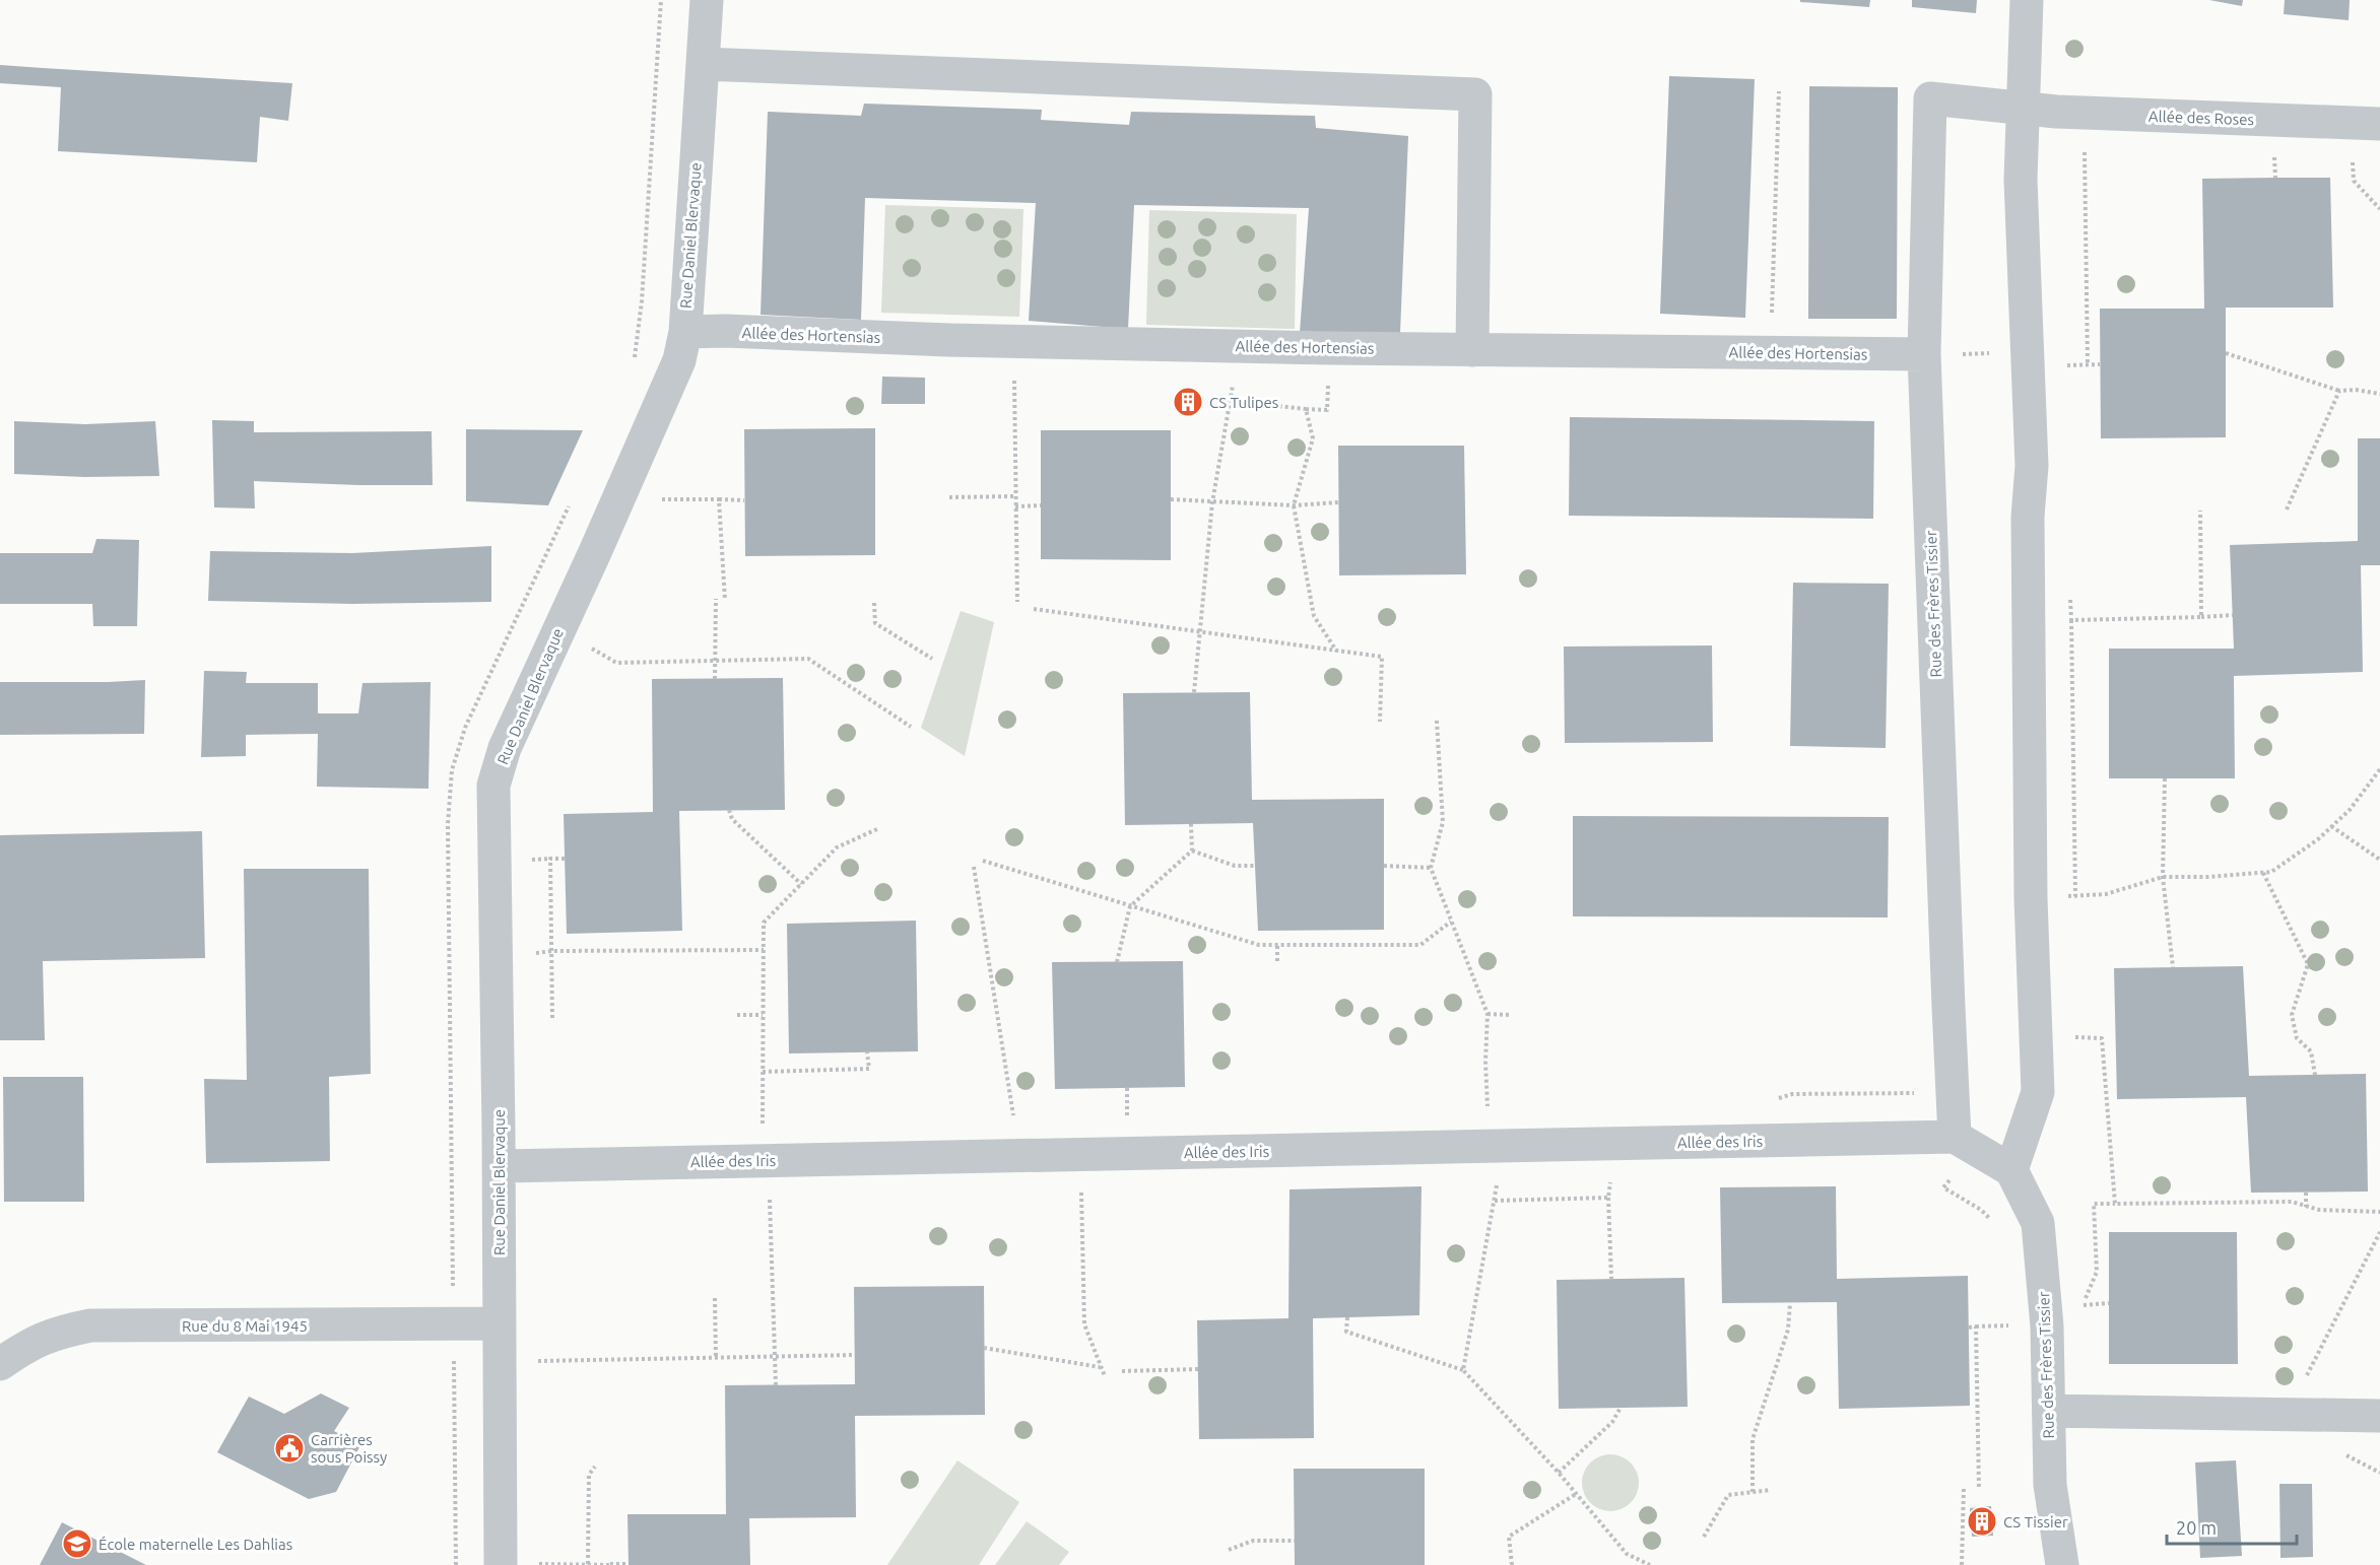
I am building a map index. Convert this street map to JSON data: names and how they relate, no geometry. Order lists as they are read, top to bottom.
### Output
{
  "streets": {
    "street": [
      "Allée des Roses",
      "Rue Daniel Blervaque",
      "Allée des Hortensias",
      "Rue des Frères Tissier",
      "Allée des Iris",
      "Rue du 8 Mai 1945"
    ]
  },
  "crossings": [
    ["Allée des Roses", "Rue des Frères Tissier"],
    ["Rue Daniel Blervaque", "Allée des Hortensias"],
    ["Rue Daniel Blervaque", "Allée des Iris"],
    ["Rue Daniel Blervaque", "Rue du 8 Mai 1945"],
    ["Allée des Hortensias", "Rue des Frères Tissier"],
    ["Rue des Frères Tissier", "Allée des Iris"]
  ],
  "places": {
    "building": ["CS Tulipes", "CS Tissier"],
    "public building": ["Carrières sous Poissy"],
    "school or university": ["École maternelle Les Dahlias"]
  },
  "scale_bar": "20 m"
}
